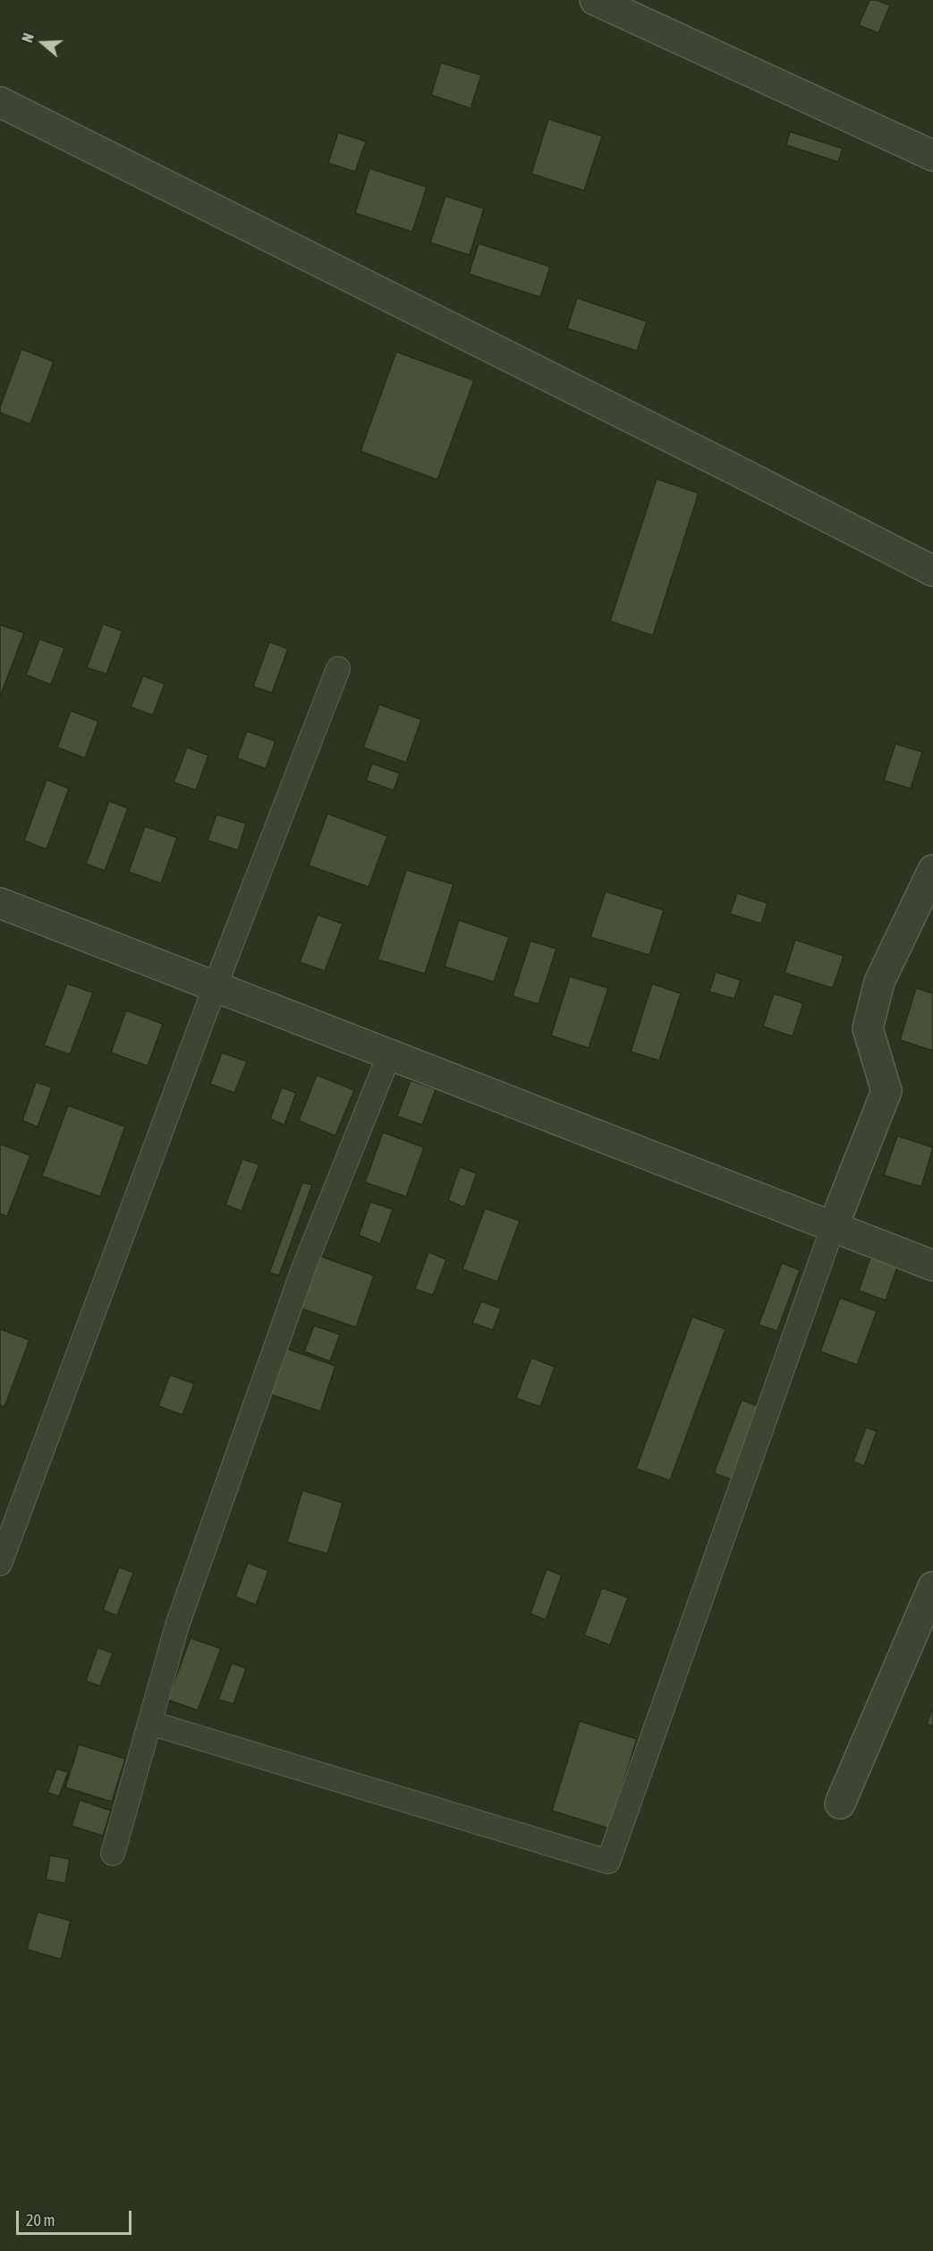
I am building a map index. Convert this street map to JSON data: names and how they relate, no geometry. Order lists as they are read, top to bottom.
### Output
{
  "scale_bar": "20 m",
  "north": "left"
}
